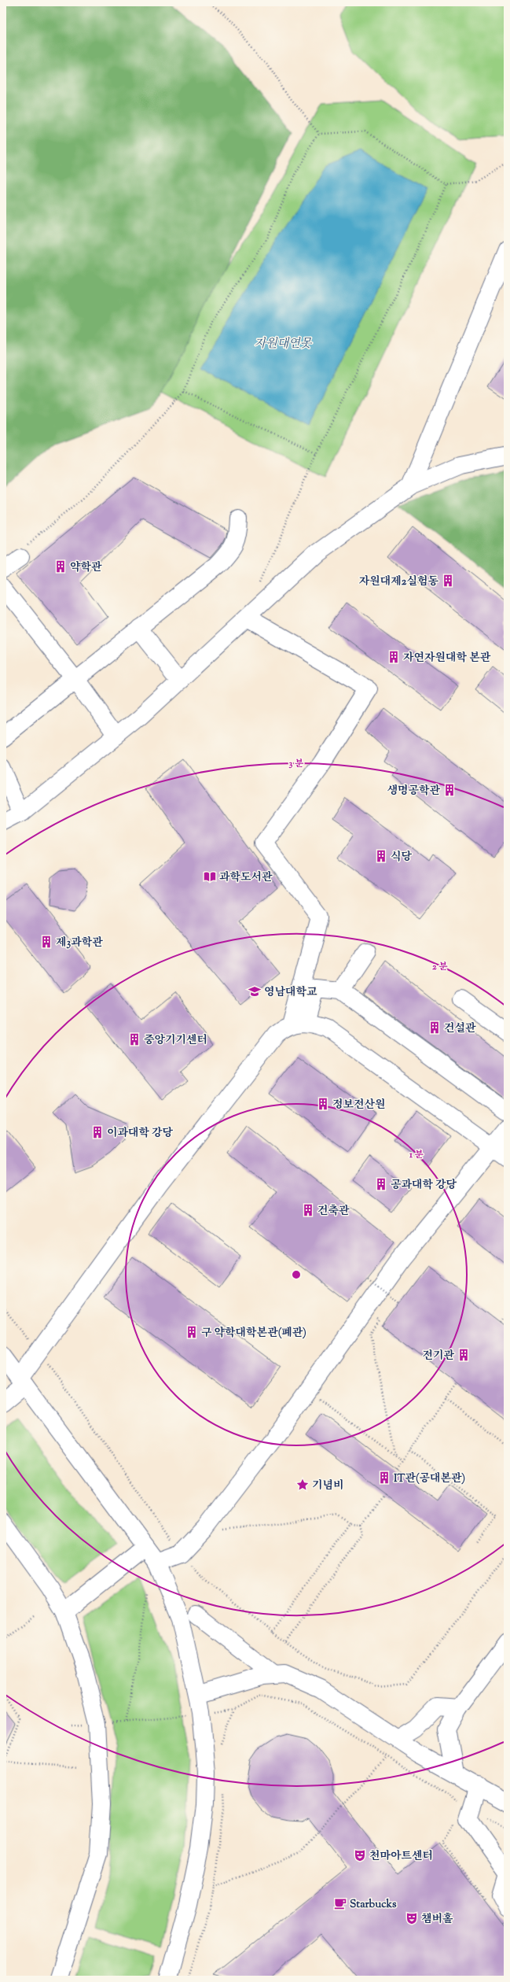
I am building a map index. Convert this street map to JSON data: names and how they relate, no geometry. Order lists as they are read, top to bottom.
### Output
{
  "water": ["자원대연못"],
  "places": {
    "building": [
      "약학관",
      "자원대제2실험동",
      "자연자원대학 본관",
      "생명공학관",
      "식당",
      "제3과학관",
      "건설관",
      "중앙기기센터",
      "정보전산원",
      "이과대학 강당",
      "공과대학 강당",
      "건축관",
      "구 약학대학본관(폐관)",
      "전기관",
      "IT관(공대본관)"
    ],
    "library": ["과학도서관"],
    "school or university": ["영남대학교"],
    "place": ["기념비"],
    "theatre": ["천마아트센터", "챔버홀"],
    "cafe": ["Starbucks"]
  },
  "rings": ["3 분", "2 분", "1 분"]
}
